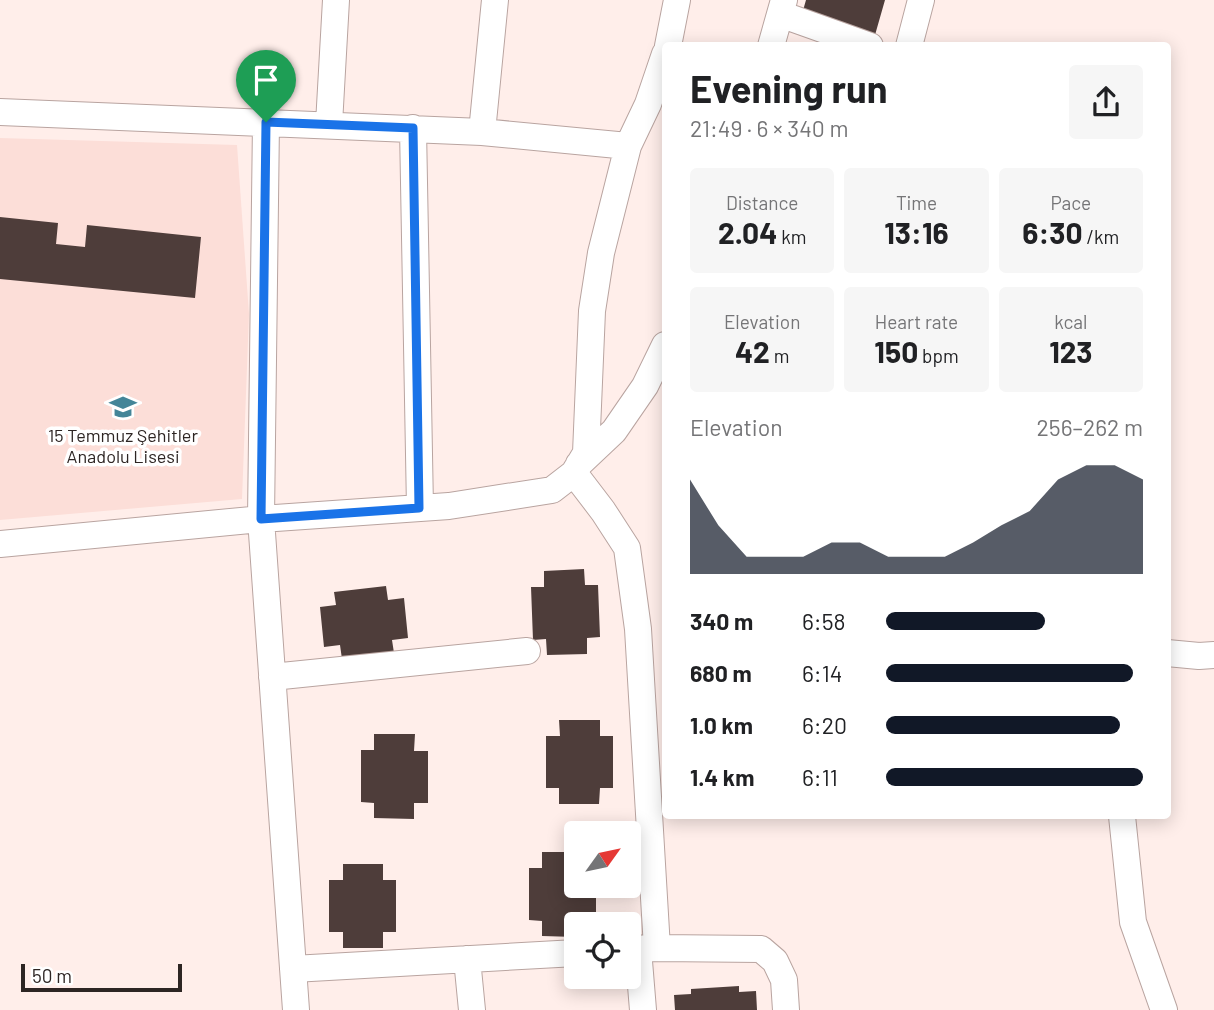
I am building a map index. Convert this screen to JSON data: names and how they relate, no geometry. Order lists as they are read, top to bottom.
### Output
{
  "places": {
    "school or university": ["15 Temmuz Şehitler Anadolu Lisesi"]
  },
  "scale_bar": "50 m",
  "north": "top right",
  "page": {
    "heading": ["Evening run", "21:49 · 6 × 340 m"],
    "stats": [
      ["Distance", "2.04 km"],
      ["Time", "13:16"],
      ["Pace", "6:30 /km"],
      ["Elevation", "42 m"],
      ["Heart rate", "150 bpm"],
      ["kcal", "123"]
    ],
    "chart": ["Elevation", "256–262 m"],
    "list": [
      {
        "name": "340 m",
        "note": "6:58"
      },
      {
        "name": "680 m",
        "note": "6:14"
      },
      {
        "name": "1.0 km",
        "note": "6:20"
      },
      {
        "name": "1.4 km",
        "note": "6:11"
      }
    ],
    "scale": "50 m"
  }
}
